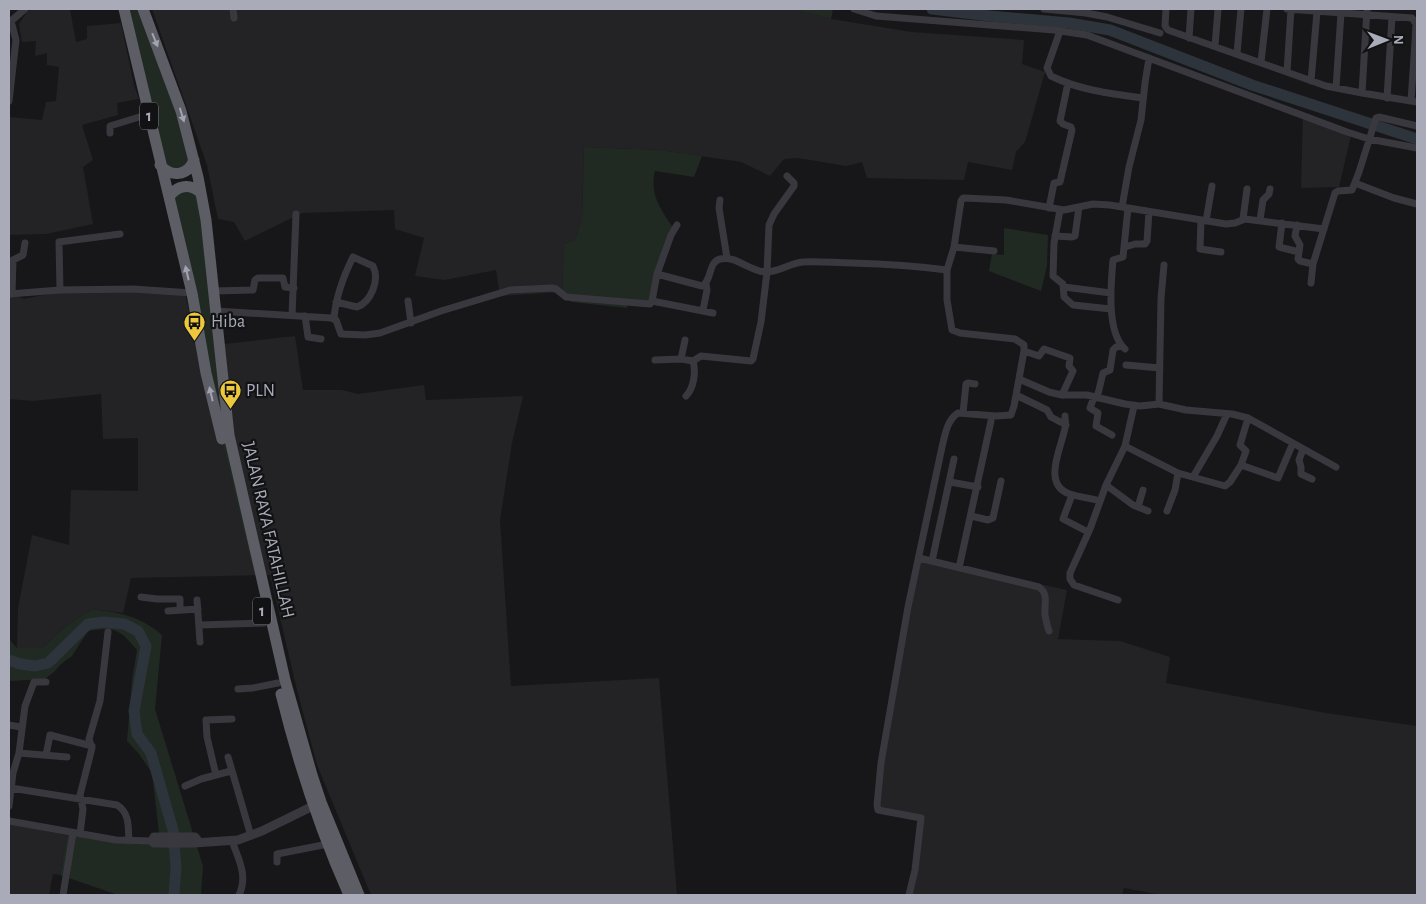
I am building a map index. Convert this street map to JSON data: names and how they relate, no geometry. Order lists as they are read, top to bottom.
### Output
{
  "streets": {
    "highway": ["1", "JALAN RAYA FATAHILLAH"]
  },
  "crossings": [
    ["1", "JALAN RAYA FATAHILLAH"]
  ],
  "places": {
    "bus stop": ["Hiba", "PLN"]
  },
  "north": "right"
}
